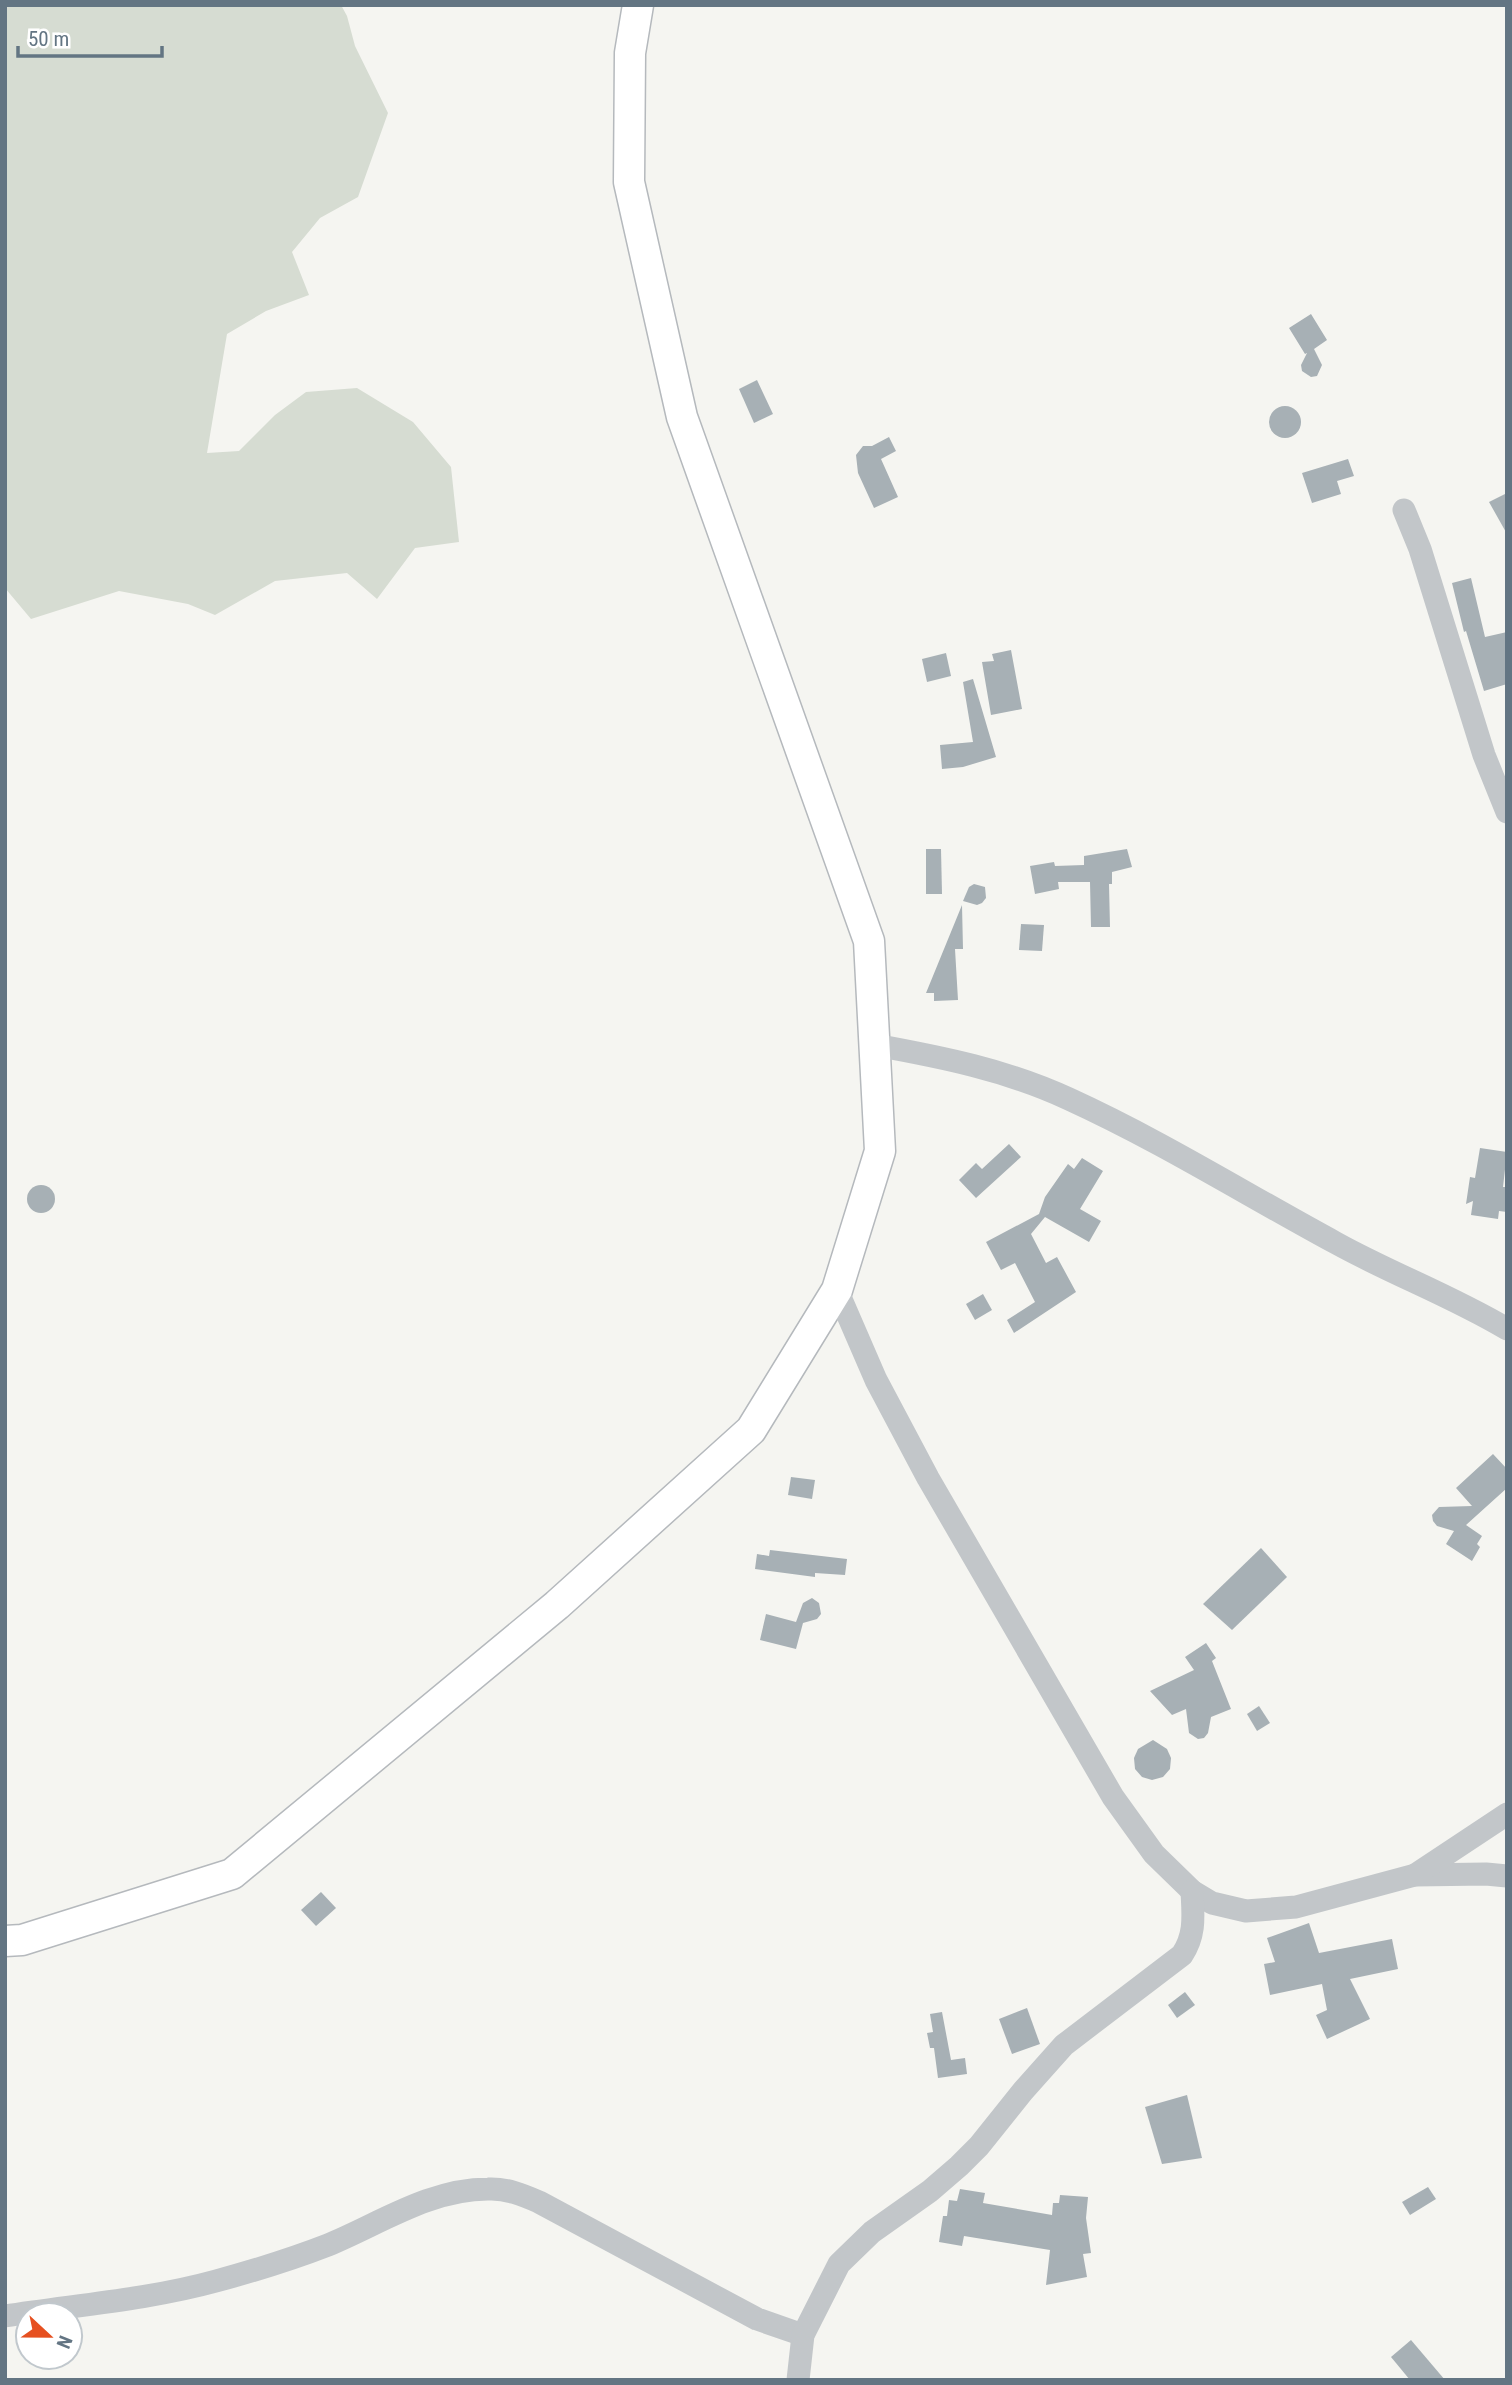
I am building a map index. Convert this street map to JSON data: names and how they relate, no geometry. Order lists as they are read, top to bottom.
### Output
{
  "scale_bar": "50 m",
  "north": "right"
}
